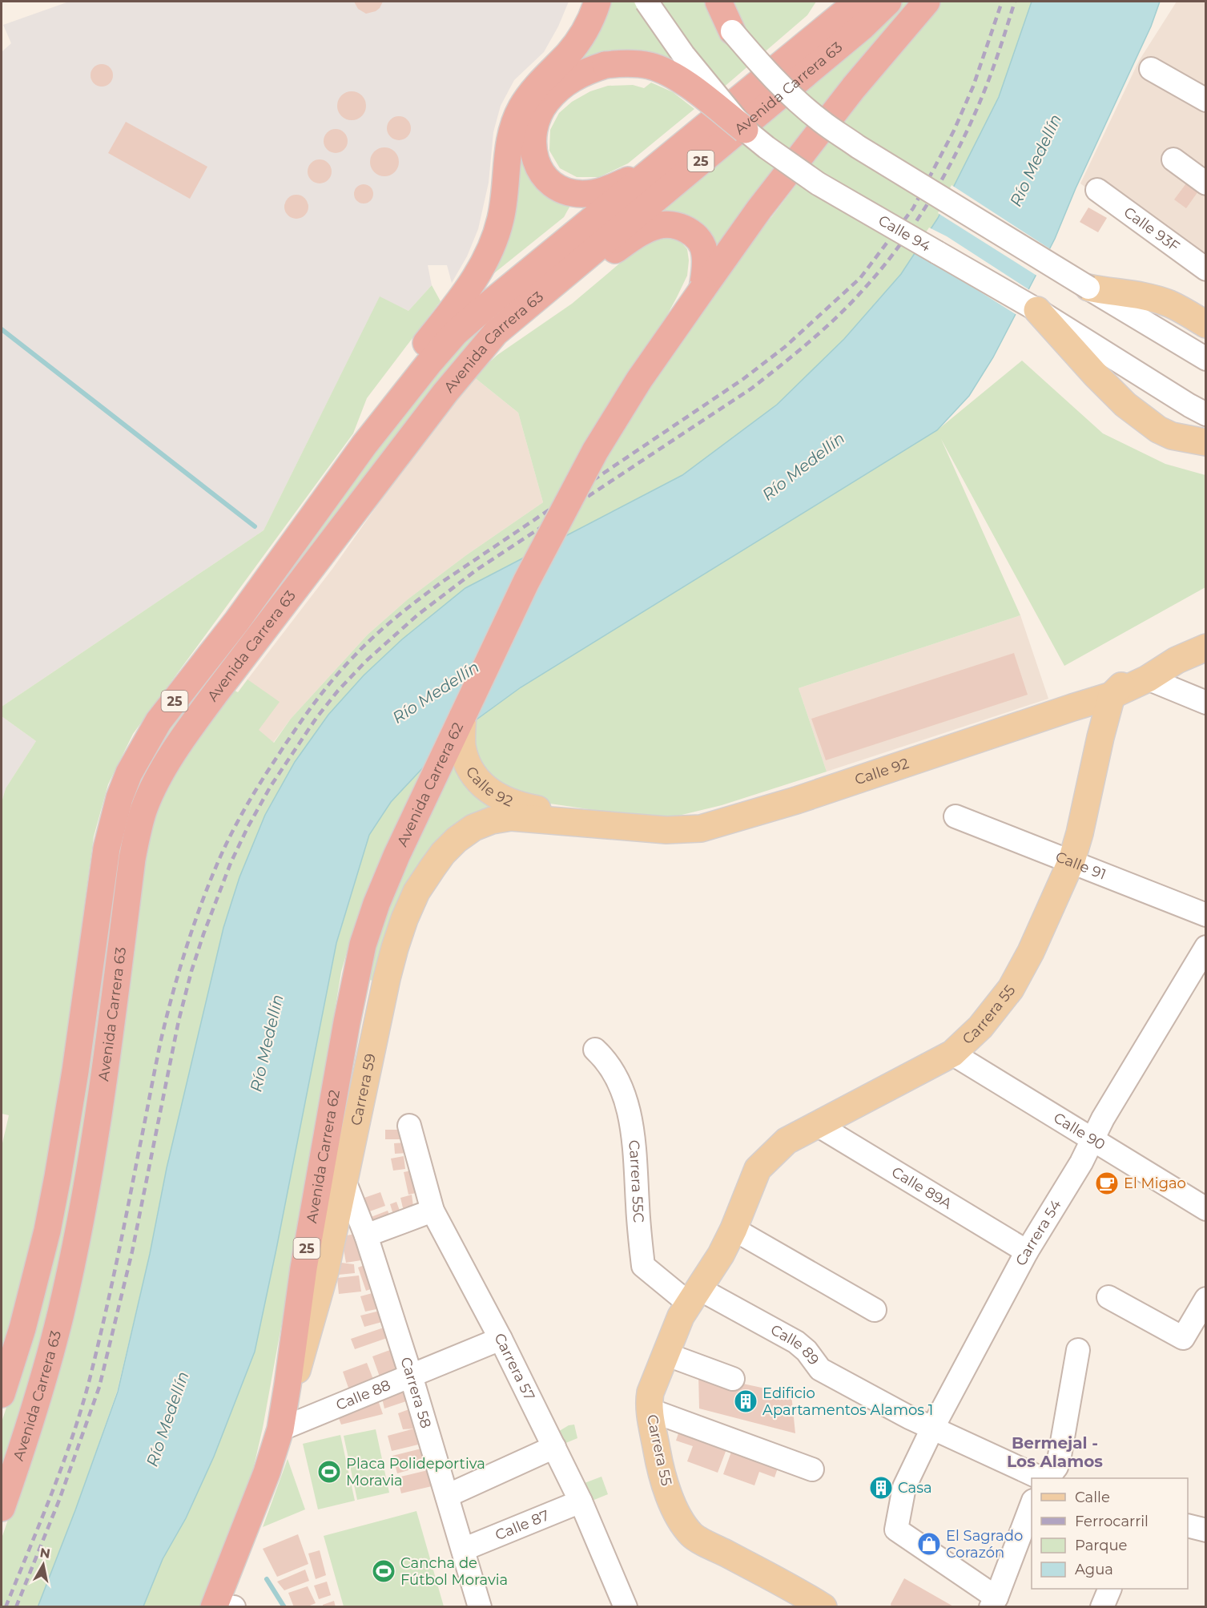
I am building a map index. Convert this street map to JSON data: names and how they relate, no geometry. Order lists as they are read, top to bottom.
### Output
{
  "streets": {
    "highway": ["Avenida Carrera 63", "25", "Avenida Carrera 62"],
    "main road": ["Calle 92", "Carrera 55", "Carrera 59"],
    "street": [
      "Calle 93F",
      "Calle 94",
      "Calle 91",
      "Calle 90",
      "Carrera 55C",
      "Calle 89A",
      "Carrera 54",
      "Calle 89",
      "Carrera 57",
      "Carrera 58",
      "Calle 88",
      "Calle 87"
    ]
  },
  "crossings": [
    ["25", "Calle 92"],
    ["25", "Avenida Carrera 62"],
    ["Calle 92", "Avenida Carrera 62"],
    ["Calle 92", "Carrera 55"],
    ["Calle 92", "Carrera 59"],
    ["Avenida Carrera 62", "Carrera 59"],
    ["Avenida Carrera 62", "Calle 88"],
    ["Calle 91", "Carrera 55"],
    ["Carrera 55", "Calle 90"],
    ["Carrera 55", "Carrera 55C"],
    ["Carrera 55", "Calle 89A"],
    ["Carrera 55", "Calle 89"],
    ["Carrera 59", "Carrera 58"],
    ["Carrera 59", "Calle 88"],
    ["Calle 90", "Carrera 54"],
    ["Carrera 55C", "Calle 89"],
    ["Calle 89A", "Carrera 54"],
    ["Carrera 54", "Calle 89"],
    ["Carrera 57", "Calle 88"],
    ["Carrera 57", "Calle 87"],
    ["Carrera 58", "Calle 88"],
    ["Carrera 58", "Calle 87"]
  ],
  "districts": ["Bermejal - Los Alamos"],
  "water": ["Río Medellín"],
  "places": {
    "cafe": ["El Migao"],
    "building": ["Edificio Apartamentos Alamos 1", "Casa"],
    "sports": ["Placa Polideportiva Moravia", "Cancha de Fútbol Moravia"],
    "shop": ["El Sagrado Corazón"]
  },
  "legend": [
    "Calle",
    "Ferrocarril",
    "Parque",
    "Agua"
  ],
  "north": "top"
}
